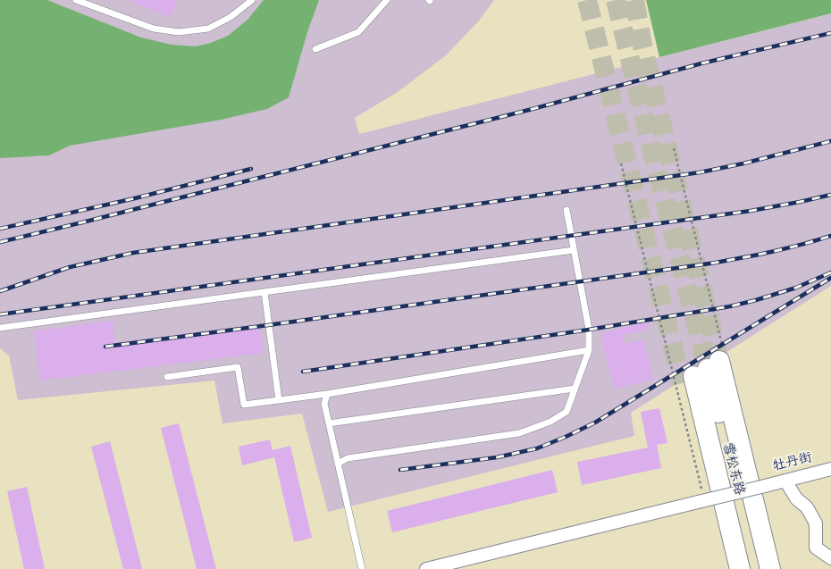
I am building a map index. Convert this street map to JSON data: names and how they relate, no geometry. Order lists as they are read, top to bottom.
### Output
{
  "streets": {
    "main road": ["雪松东路"],
    "street": ["牡丹街"]
  }
}
